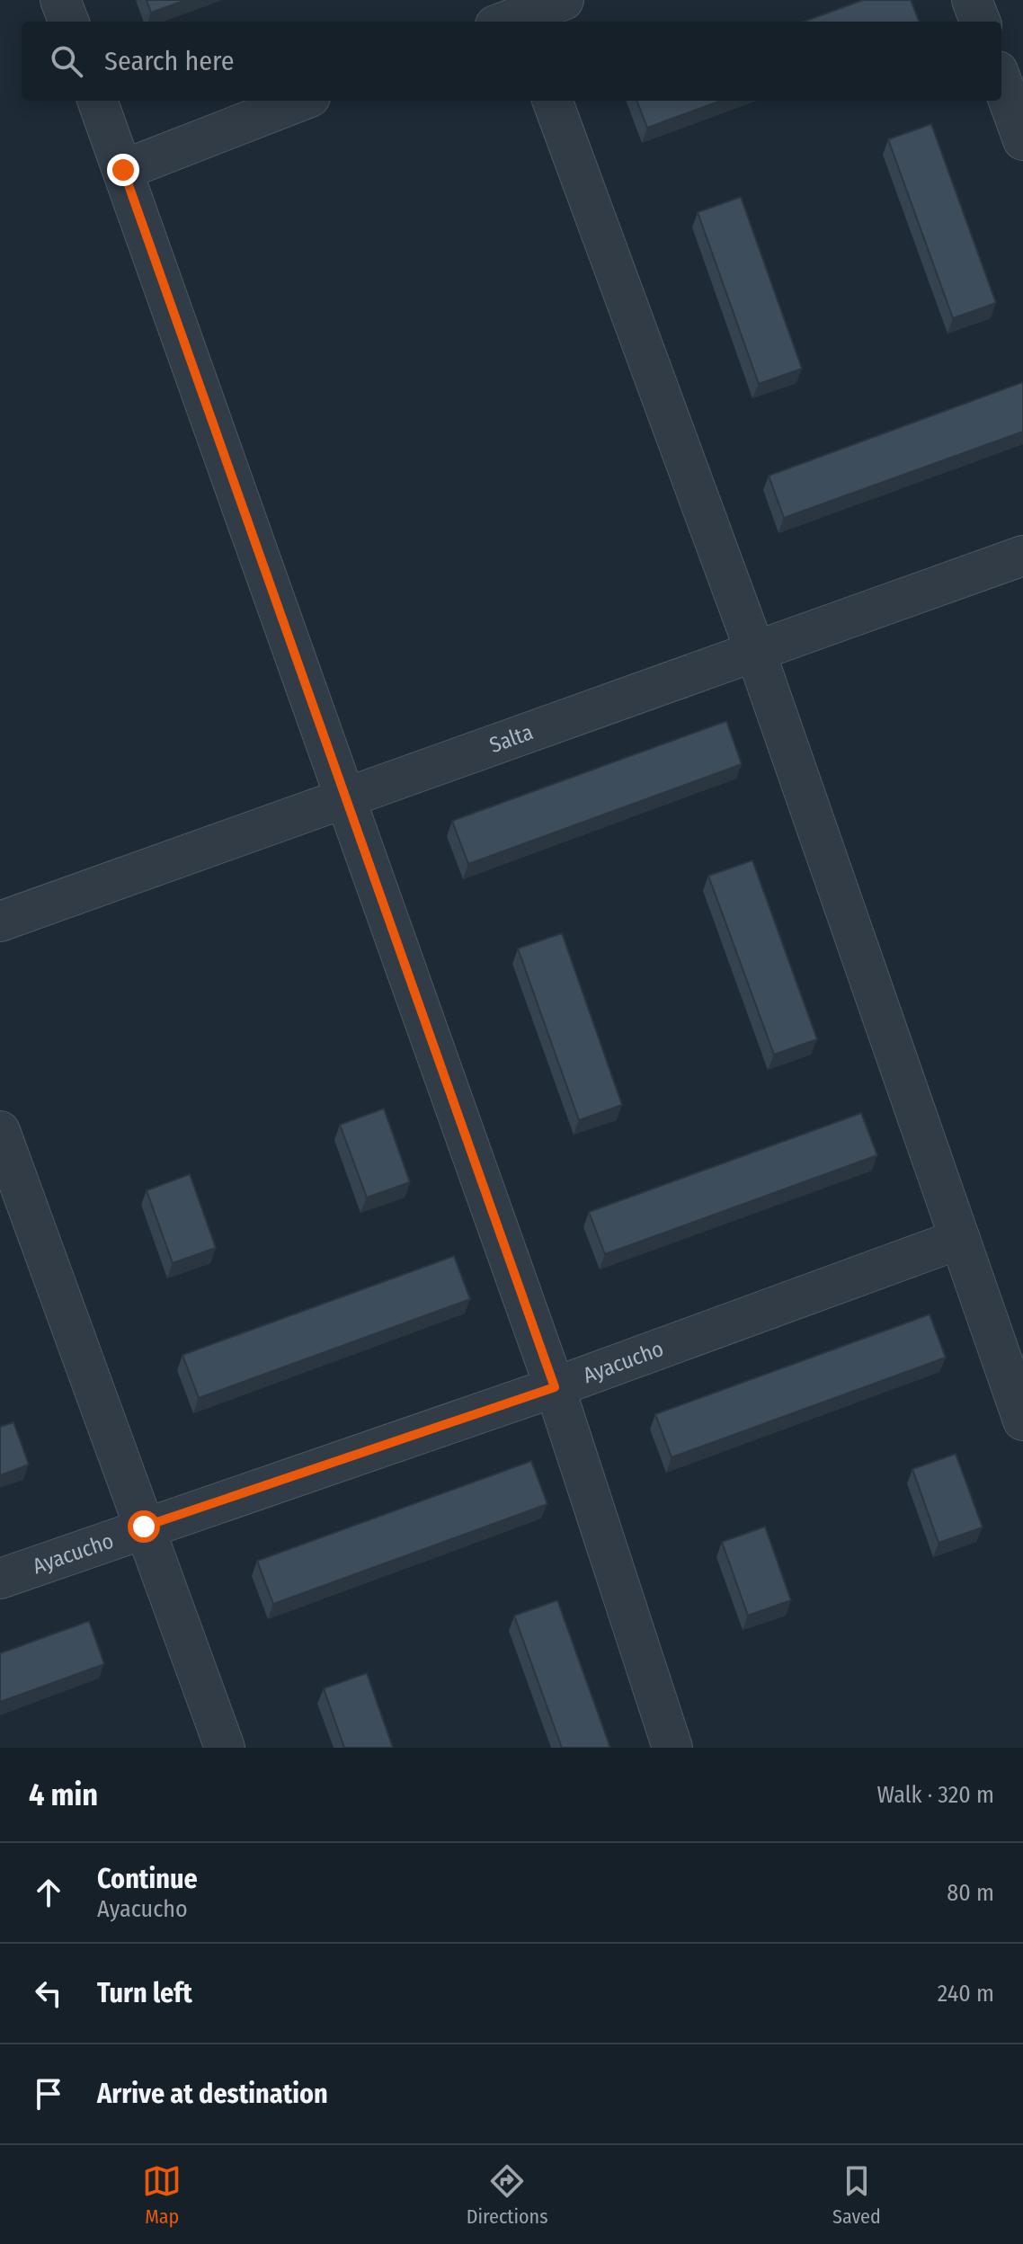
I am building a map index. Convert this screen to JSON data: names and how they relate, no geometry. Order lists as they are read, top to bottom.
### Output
{
  "streets": {
    "street": ["Salta", "Ayacucho"]
  },
  "page": {
    "search": "Search here",
    "heading": ["4 min", "Walk · 320 m"],
    "list": [
      ["Continue", "Ayacucho", "80 m"],
      ["Turn left", "240 m"],
      "Arrive at destination"
    ],
    "nav": ["Map", "Directions", "Saved"]
  }
}
